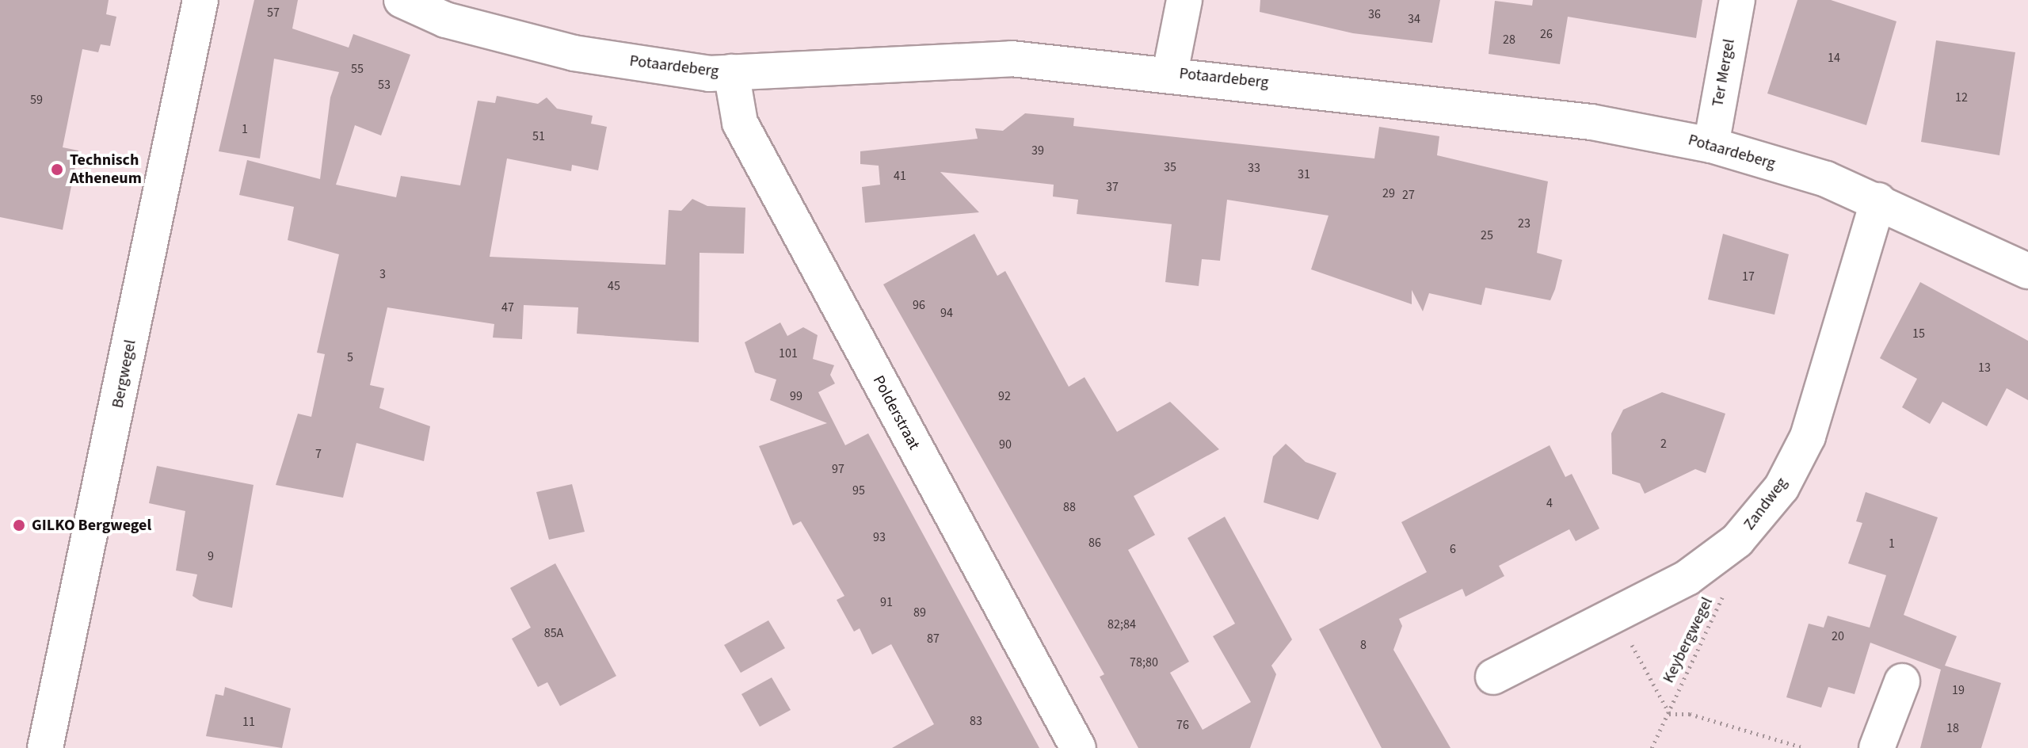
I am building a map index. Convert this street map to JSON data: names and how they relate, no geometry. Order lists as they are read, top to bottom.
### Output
{
  "streets": {
    "street": [
      "Potaardeberg",
      "Ter Mergel",
      "Bergwegel",
      "Polderstraat",
      "Zandweg"
    ],
    "path": ["Keybergwegel"]
  },
  "crossings": [
    ["Potaardeberg", "Ter Mergel"],
    ["Potaardeberg", "Polderstraat"],
    ["Potaardeberg", "Zandweg"]
  ],
  "places": ["Technisch Atheneum", "GILKO Bergwegel"],
  "house_numbers": [
    "57",
    "36",
    "34",
    "26",
    "28",
    "14",
    "55",
    "53",
    "12",
    "59",
    "1",
    "51",
    "39",
    "35",
    "33",
    "31",
    "41",
    "37",
    "29",
    "27",
    "23",
    "25",
    "3",
    "17",
    "45",
    "96",
    "47",
    "94",
    "15",
    "101",
    "5",
    "13",
    "99",
    "92",
    "2",
    "90",
    "7",
    "97",
    "95",
    "4",
    "88",
    "93",
    "86",
    "1",
    "6",
    "9",
    "91",
    "89",
    "82;84",
    "85A",
    "20",
    "87",
    "8",
    "78;80",
    "19",
    "83",
    "11",
    "76",
    "18"
  ]
}
